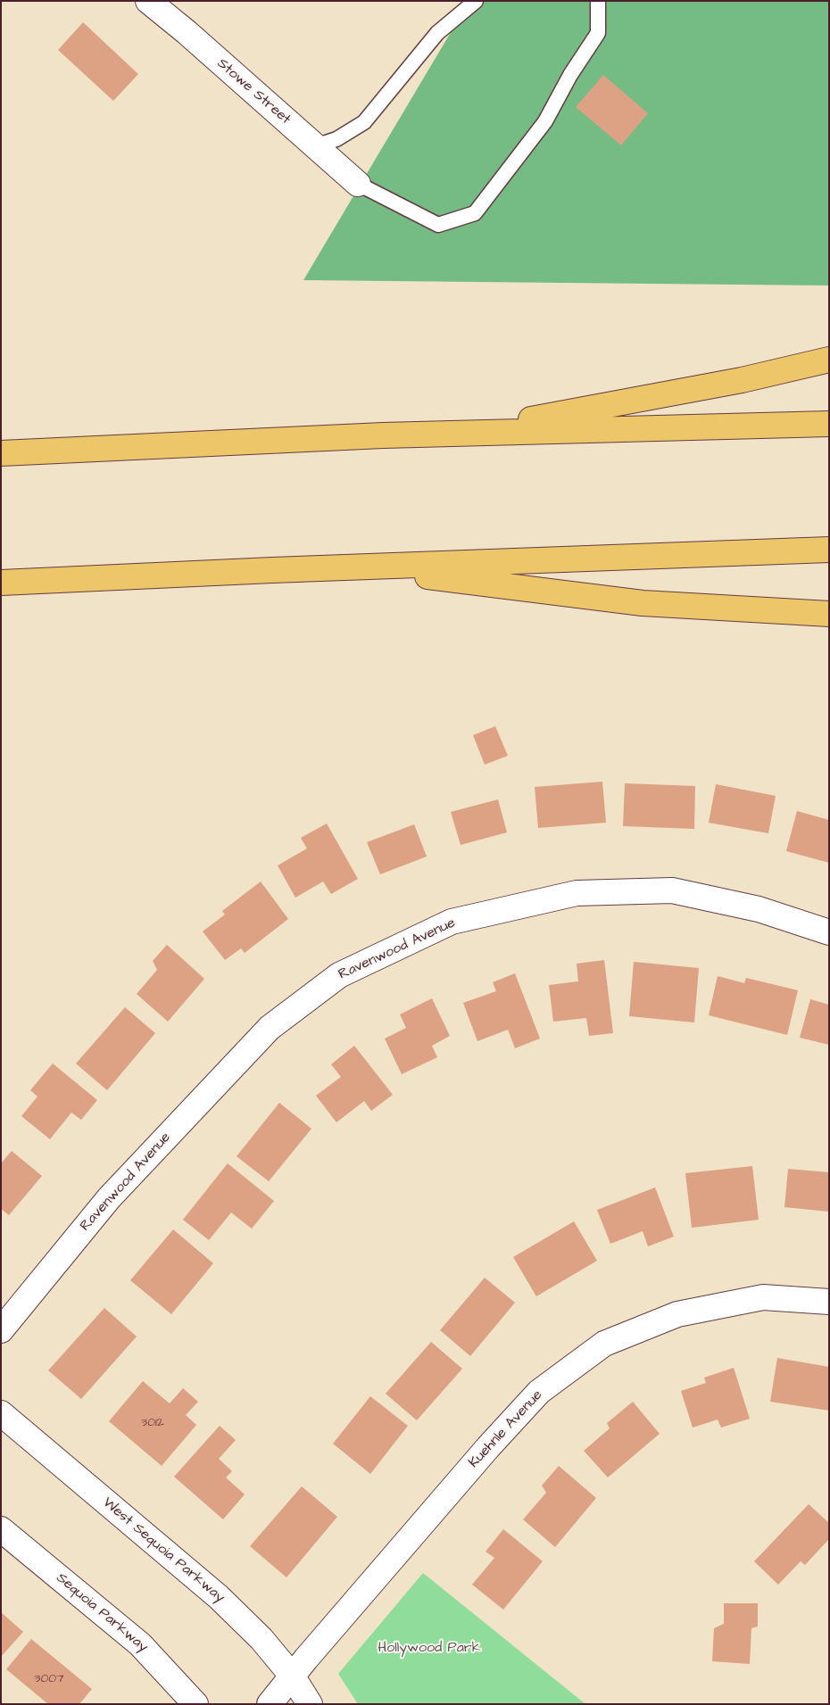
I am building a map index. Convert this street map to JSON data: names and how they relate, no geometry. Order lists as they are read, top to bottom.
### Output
{
  "streets": {
    "street": [
      "Stowe Street",
      "Ravenwood Avenue",
      "Kuehnle Avenue",
      "West Sequoia Parkway",
      "Sequoia Parkway"
    ]
  },
  "crossings": [
    ["Kuehnle Avenue", "West Sequoia Parkway"]
  ],
  "parks": ["Hollywood Park"],
  "house_numbers": ["3012", "3007"]
}
